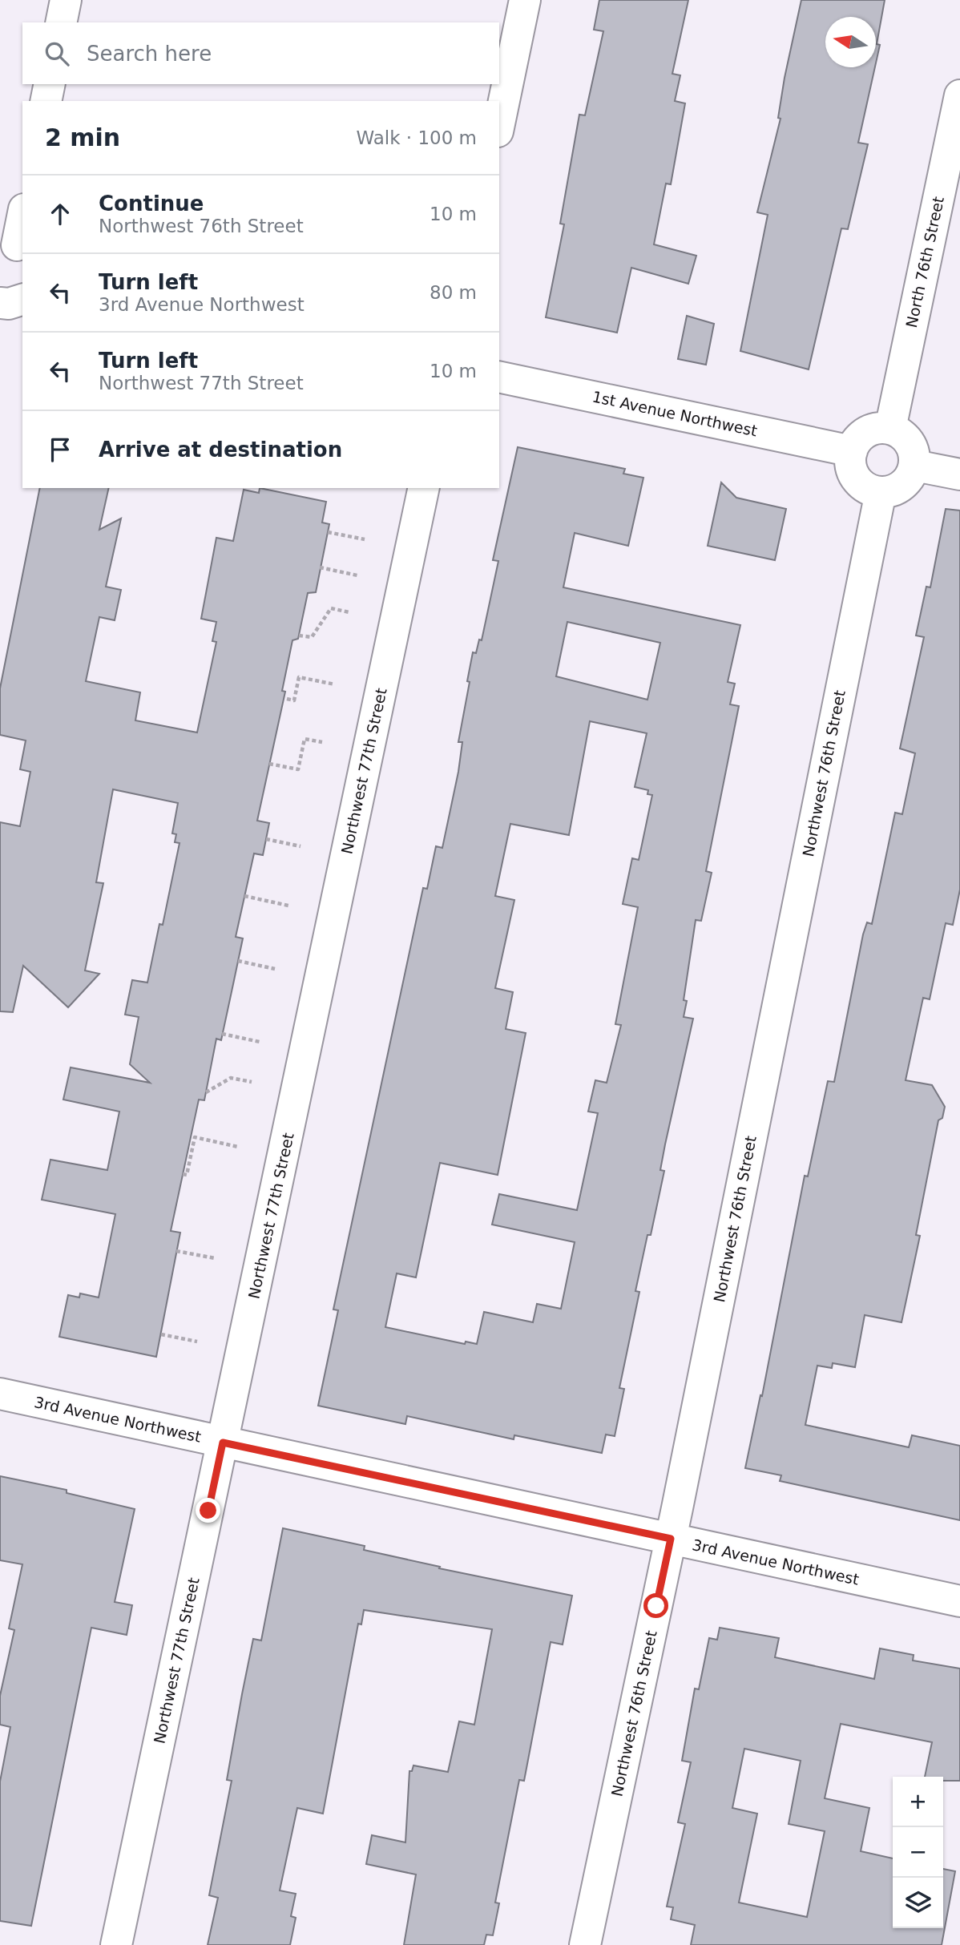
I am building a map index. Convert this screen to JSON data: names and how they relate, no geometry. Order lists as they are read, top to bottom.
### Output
{
  "streets": {
    "street": [
      "North 76th Street",
      "1st Avenue Northwest",
      "Northwest 77th Street",
      "Northwest 76th Street",
      "3rd Avenue Northwest"
    ]
  },
  "crossings": [
    ["North 76th Street", "1st Avenue Northwest"],
    ["North 76th Street", "Northwest 76th Street"],
    ["1st Avenue Northwest", "Northwest 76th Street"],
    ["Northwest 77th Street", "3rd Avenue Northwest"],
    ["Northwest 76th Street", "3rd Avenue Northwest"]
  ],
  "north": "left",
  "page": {
    "search": "Search here",
    "heading": ["2 min", "Walk · 100 m"],
    "list": [
      ["Continue", "Northwest 76th Street", "10 m"],
      ["Turn left", "3rd Avenue Northwest", "80 m"],
      ["Turn left", "Northwest 77th Street", "10 m"],
      "Arrive at destination"
    ],
    "map_buttons": ["+", "−"]
  }
}
